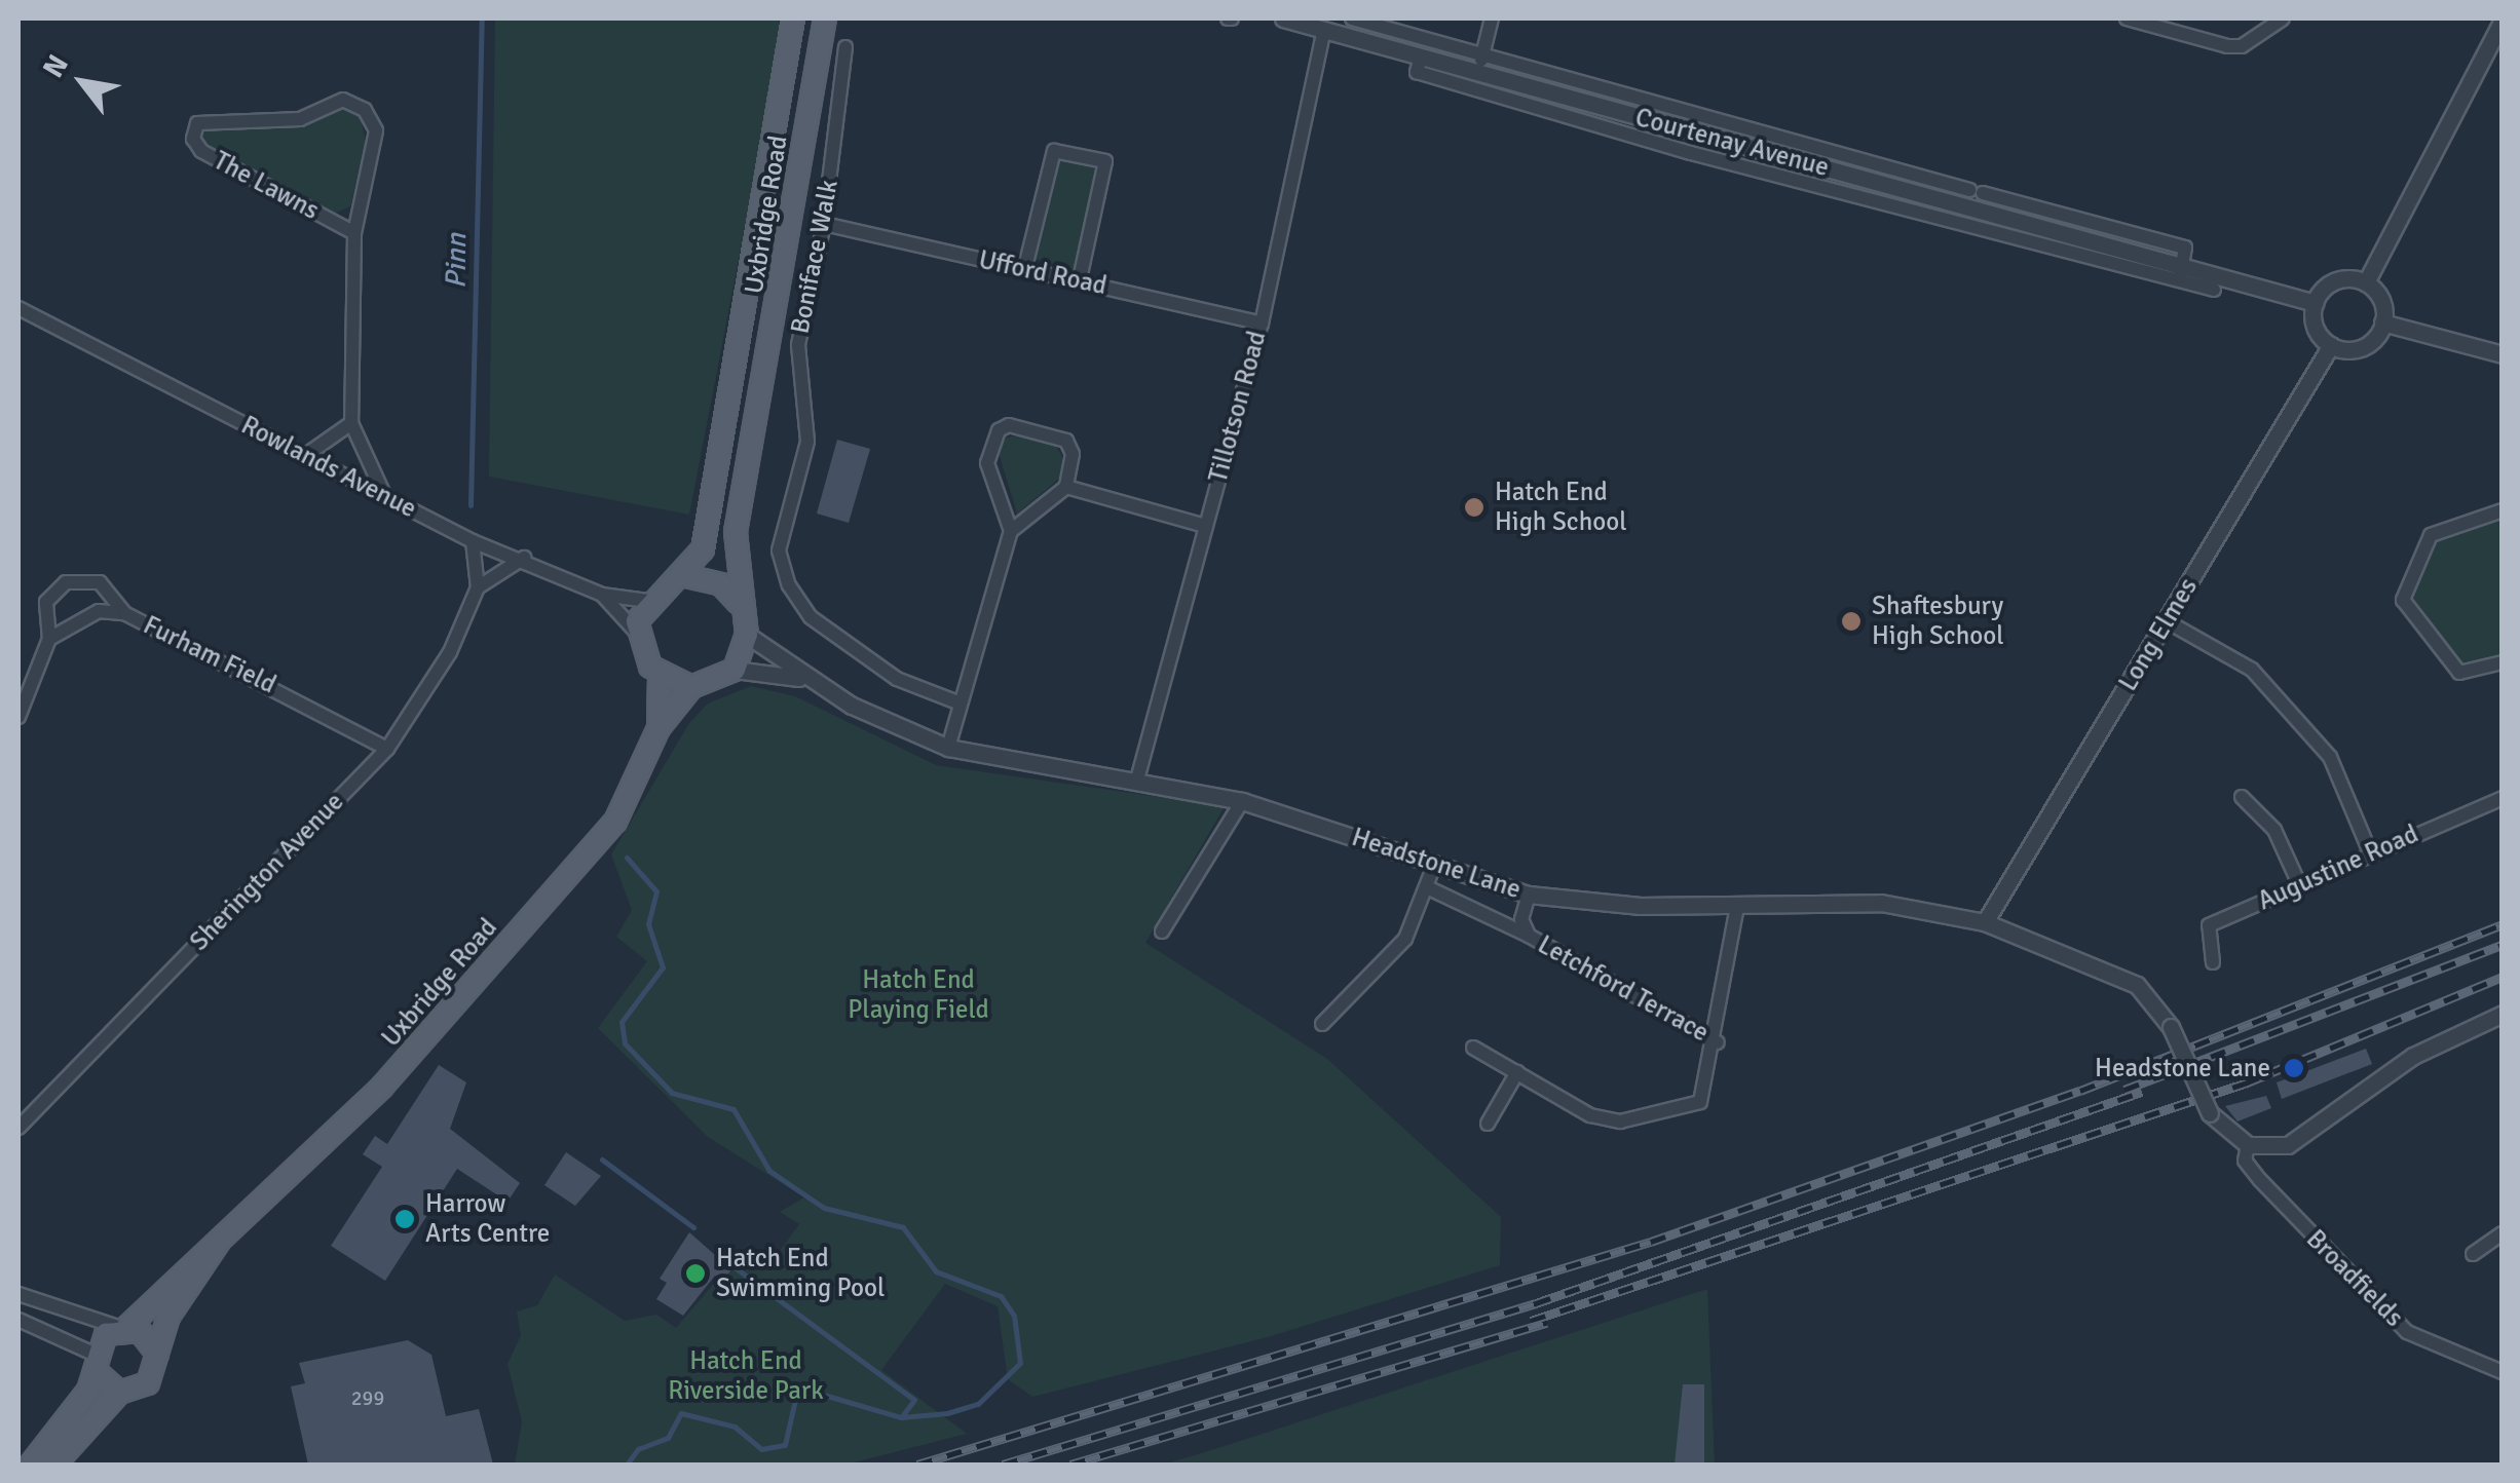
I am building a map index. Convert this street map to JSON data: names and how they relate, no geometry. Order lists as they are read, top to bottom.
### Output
{
  "streets": {
    "main road": ["Uxbridge Road"],
    "street": [
      "Courtenay Avenue",
      "The Lawns",
      "Boniface Walk",
      "Ufford Road",
      "Tillotson Road",
      "Rowlands Avenue",
      "Long Elmes",
      "Furham Field",
      "Headstone Lane",
      "Augustine Road",
      "Sherington Avenue",
      "Letchford Terrace",
      "Broadfields"
    ]
  },
  "crossings": [
    ["Courtenay Avenue", "Tillotson Road"],
    ["Courtenay Avenue", "Long Elmes"],
    ["Uxbridge Road", "Rowlands Avenue"],
    ["Uxbridge Road", "Headstone Lane"],
    ["Boniface Walk", "Ufford Road"],
    ["Ufford Road", "Tillotson Road"],
    ["Tillotson Road", "Headstone Lane"],
    ["Rowlands Avenue", "Headstone Lane"],
    ["Rowlands Avenue", "Sherington Avenue"],
    ["Long Elmes", "Headstone Lane"],
    ["Furham Field", "Sherington Avenue"],
    ["Headstone Lane", "Letchford Terrace"],
    ["Headstone Lane", "Broadfields"]
  ],
  "water": ["Pinn"],
  "parks": ["Hatch End Playing Field", "Hatch End Riverside Park"],
  "places": [
    "Hatch End High School",
    "Shaftesbury High School",
    "Headstone Lane",
    "Harrow Arts Centre",
    "Hatch End Swimming Pool"
  ],
  "house_numbers": ["299"],
  "north": "top left"
}
